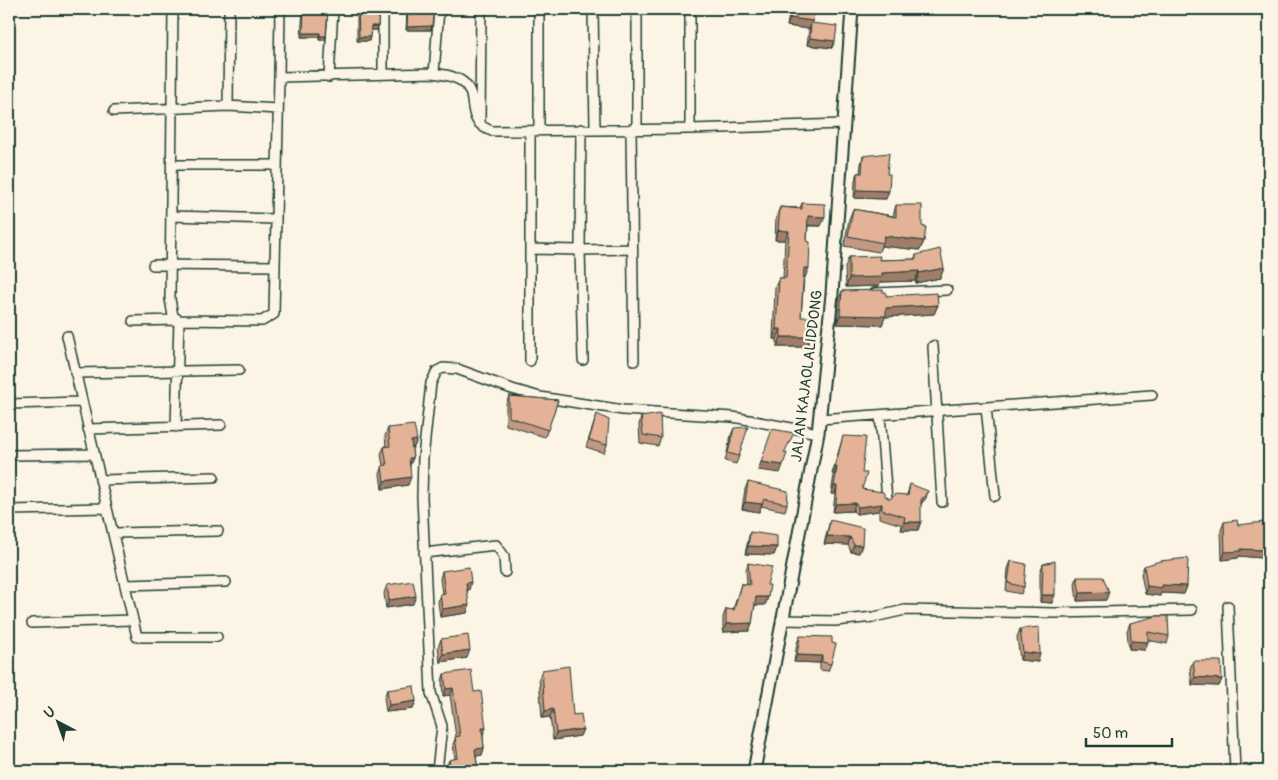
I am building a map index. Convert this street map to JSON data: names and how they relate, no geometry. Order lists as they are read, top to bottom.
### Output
{
  "streets": {
    "street": ["JALAN KAJAOLALIDDONG"]
  },
  "scale_bar": "50 m",
  "north": "top left"
}
